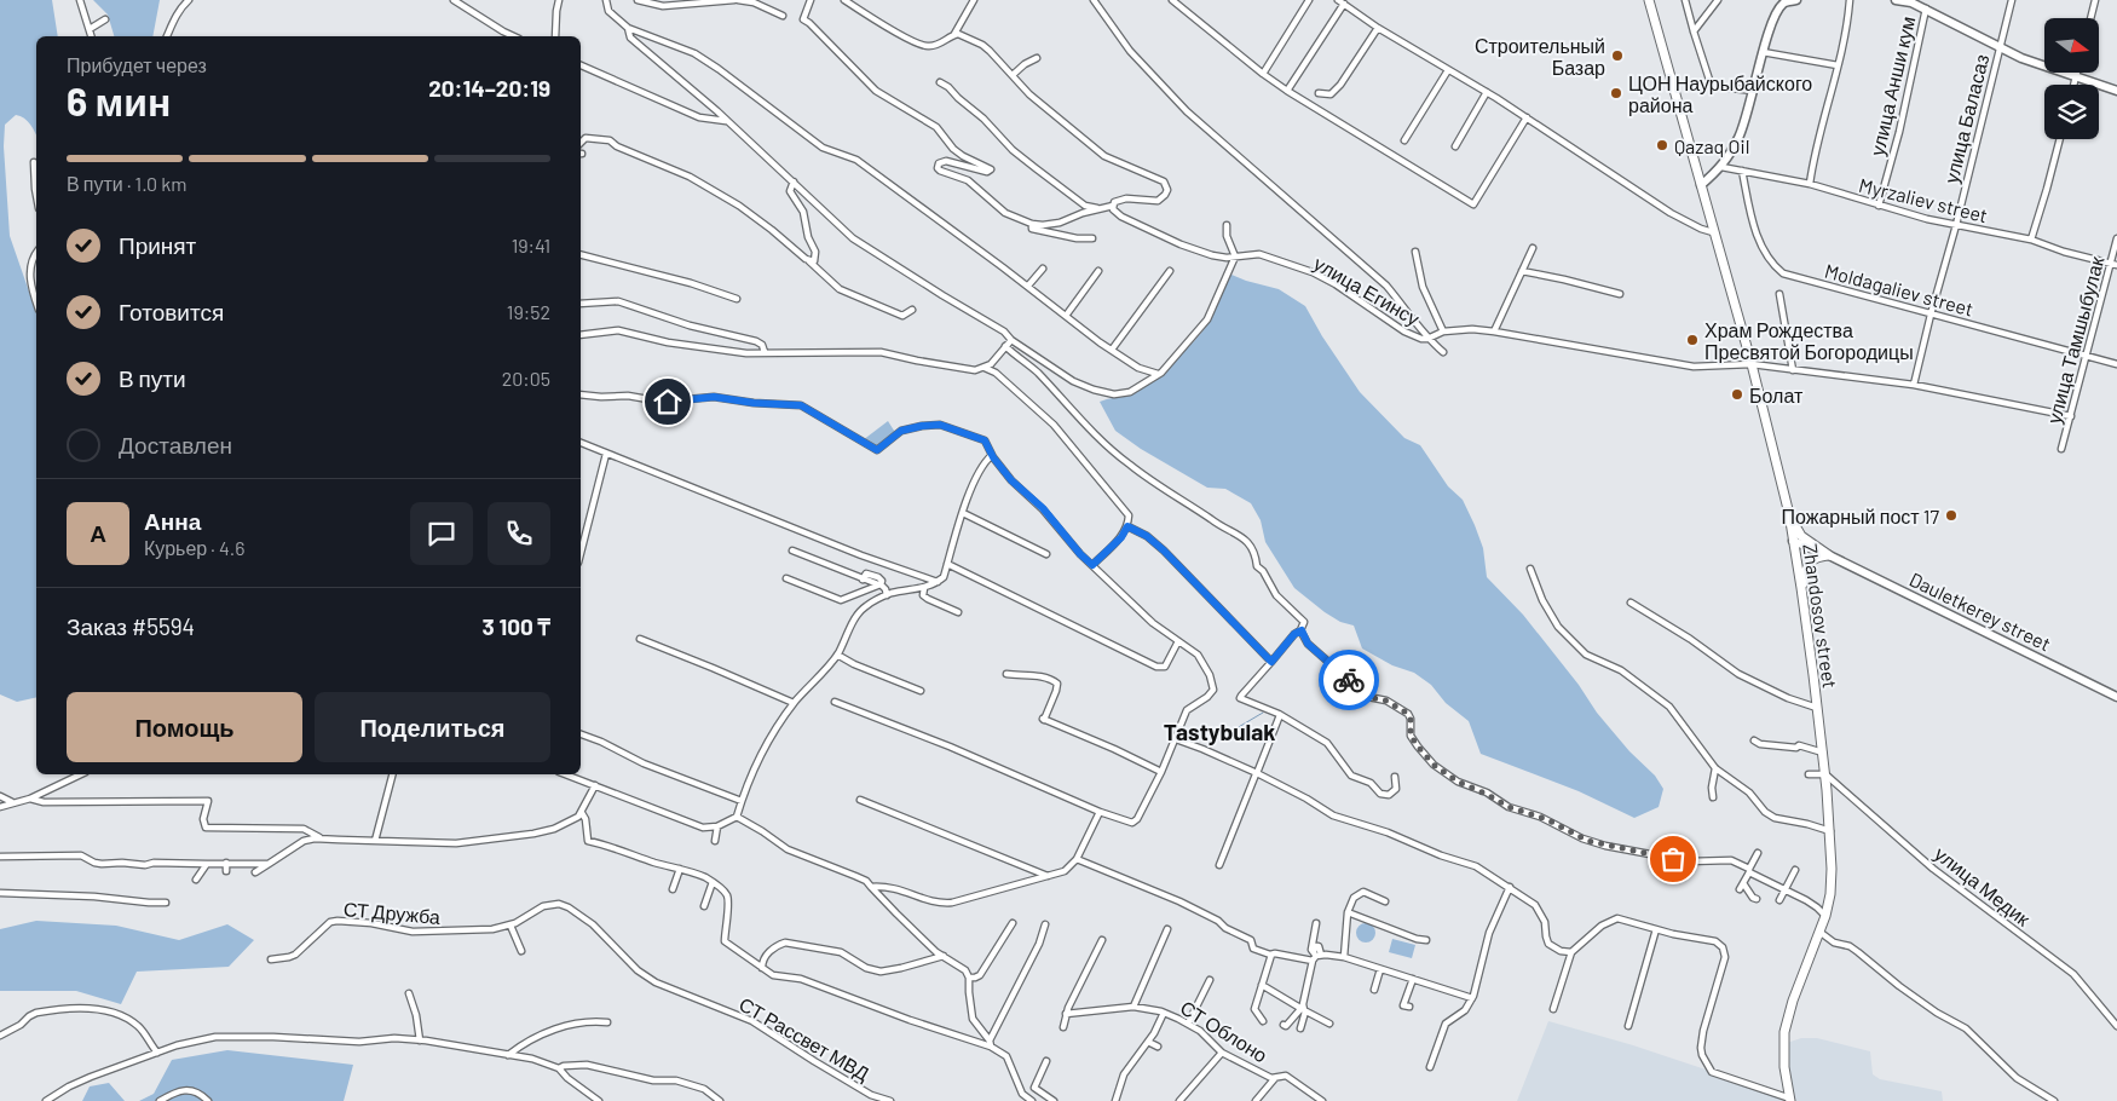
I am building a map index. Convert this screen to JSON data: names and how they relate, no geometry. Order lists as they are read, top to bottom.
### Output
{
  "streets": {
    "main road": ["Dauletkerey street", "Zhandosov street"],
    "street": [
      "улица Анши кум",
      "улица Баласаз",
      "Myrzaliev street",
      "Moldagaliev street",
      "улица Егинсу",
      "улица Тамшыбулак",
      "улица Медик",
      "СТ Дружба",
      "СТ Облоно",
      "СТ Рассвет МВД"
    ]
  },
  "crossings": [
    ["улица Анши кум", "Myrzaliev street"],
    ["улица Баласаз", "Myrzaliev street"],
    ["улица Баласаз", "Moldagaliev street"],
    ["улица Баласаз", "улица Егинсу"],
    ["Myrzaliev street", "Moldagaliev street"],
    ["Myrzaliev street", "улица Тамшыбулак"],
    ["Moldagaliev street", "улица Тамшыбулак"],
    ["улица Егинсу", "улица Тамшыбулак"],
    ["улица Егинсу", "Zhandosov street"],
    ["Dauletkerey street", "Zhandosov street"],
    ["Zhandosov street", "улица Медик"],
    ["СТ Дружба", "СТ Рассвет МВД"]
  ],
  "districts": ["Tastybulak"],
  "places": [
    "Строительный Базар",
    "ЦОН Наурыбайского района",
    "Qazaq Oil",
    "Храм Рождества Пресвятой Богородицы",
    "Болат",
    "Пожарный пост 17"
  ],
  "north": "right",
  "page": {
    "heading": ["6 мин", "Прибудет через", "20:14–20:19"],
    "panel": [
      "Анна",
      "Курьер · 4.6",
      "Заказ #5594",
      "3 100 ₸"
    ],
    "bar": "В пути · 1.0 km",
    "list": [
      ["Принят", "19:41"],
      ["Готовится", "19:52"],
      ["В пути", "20:05"],
      "Доставлен"
    ],
    "round": "А",
    "buttons": ["Помощь", "Поделиться"]
  }
}
